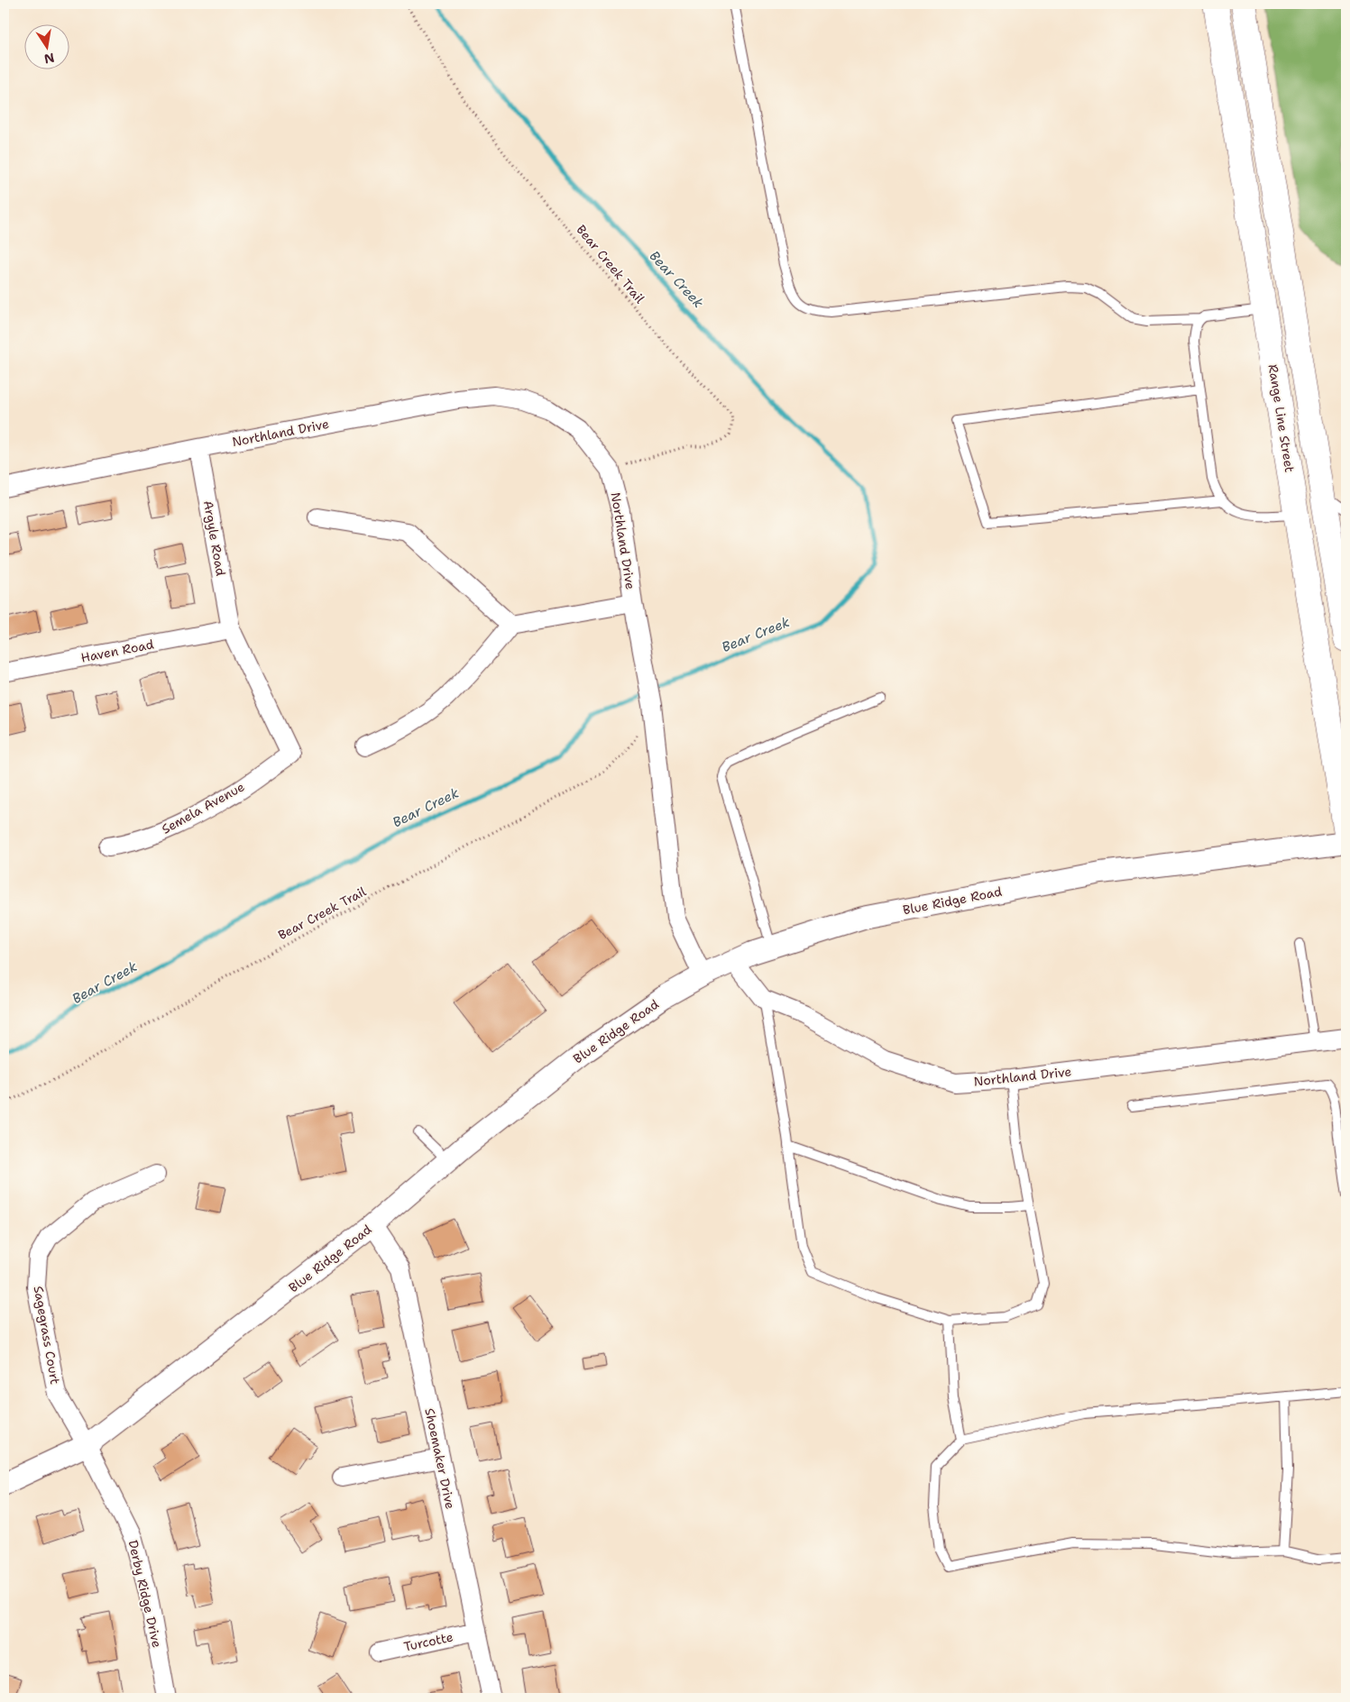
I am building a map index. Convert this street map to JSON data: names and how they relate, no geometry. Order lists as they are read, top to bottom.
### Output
{
  "streets": {
    "main road": ["Range Line Street"],
    "street": [
      "Northland Drive",
      "Argyle Road",
      "Haven Road",
      "Semela Avenue",
      "Blue Ridge Road",
      "Sagegrass Court",
      "Shoemaker Drive",
      "Derby Ridge Drive",
      "Turcotte"
    ],
    "path": ["Bear Creek Trail"]
  },
  "crossings": [
    ["Northland Drive", "Argyle Road"],
    ["Northland Drive", "Blue Ridge Road"],
    ["Argyle Road", "Haven Road"],
    ["Argyle Road", "Semela Avenue"],
    ["Blue Ridge Road", "Sagegrass Court"],
    ["Blue Ridge Road", "Shoemaker Drive"],
    ["Blue Ridge Road", "Derby Ridge Drive"],
    ["Sagegrass Court", "Derby Ridge Drive"],
    ["Shoemaker Drive", "Turcotte"]
  ],
  "water": ["Bear Creek"],
  "north": "bottom"
}
